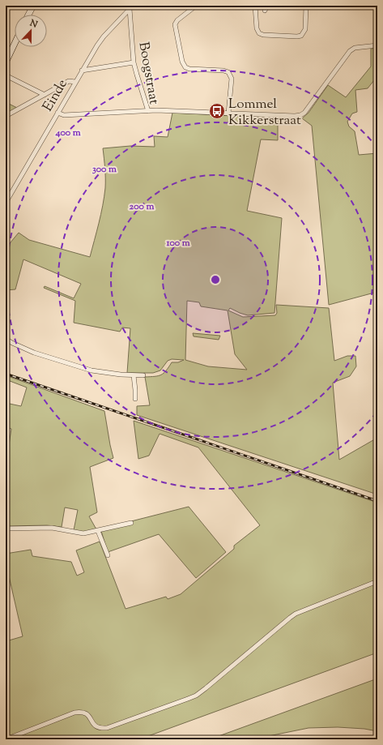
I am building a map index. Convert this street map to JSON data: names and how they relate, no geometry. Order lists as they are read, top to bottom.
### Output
{
  "streets": {
    "street": ["Boogstraat", "Einde"]
  },
  "crossings": [
    ["Boogstraat", "Einde"]
  ],
  "places": {
    "bus stop": ["Lommel Kikkerstraat"]
  },
  "north": "top",
  "rings": [
    "400 m",
    "300 m",
    "200 m",
    "100 m"
  ]
}
